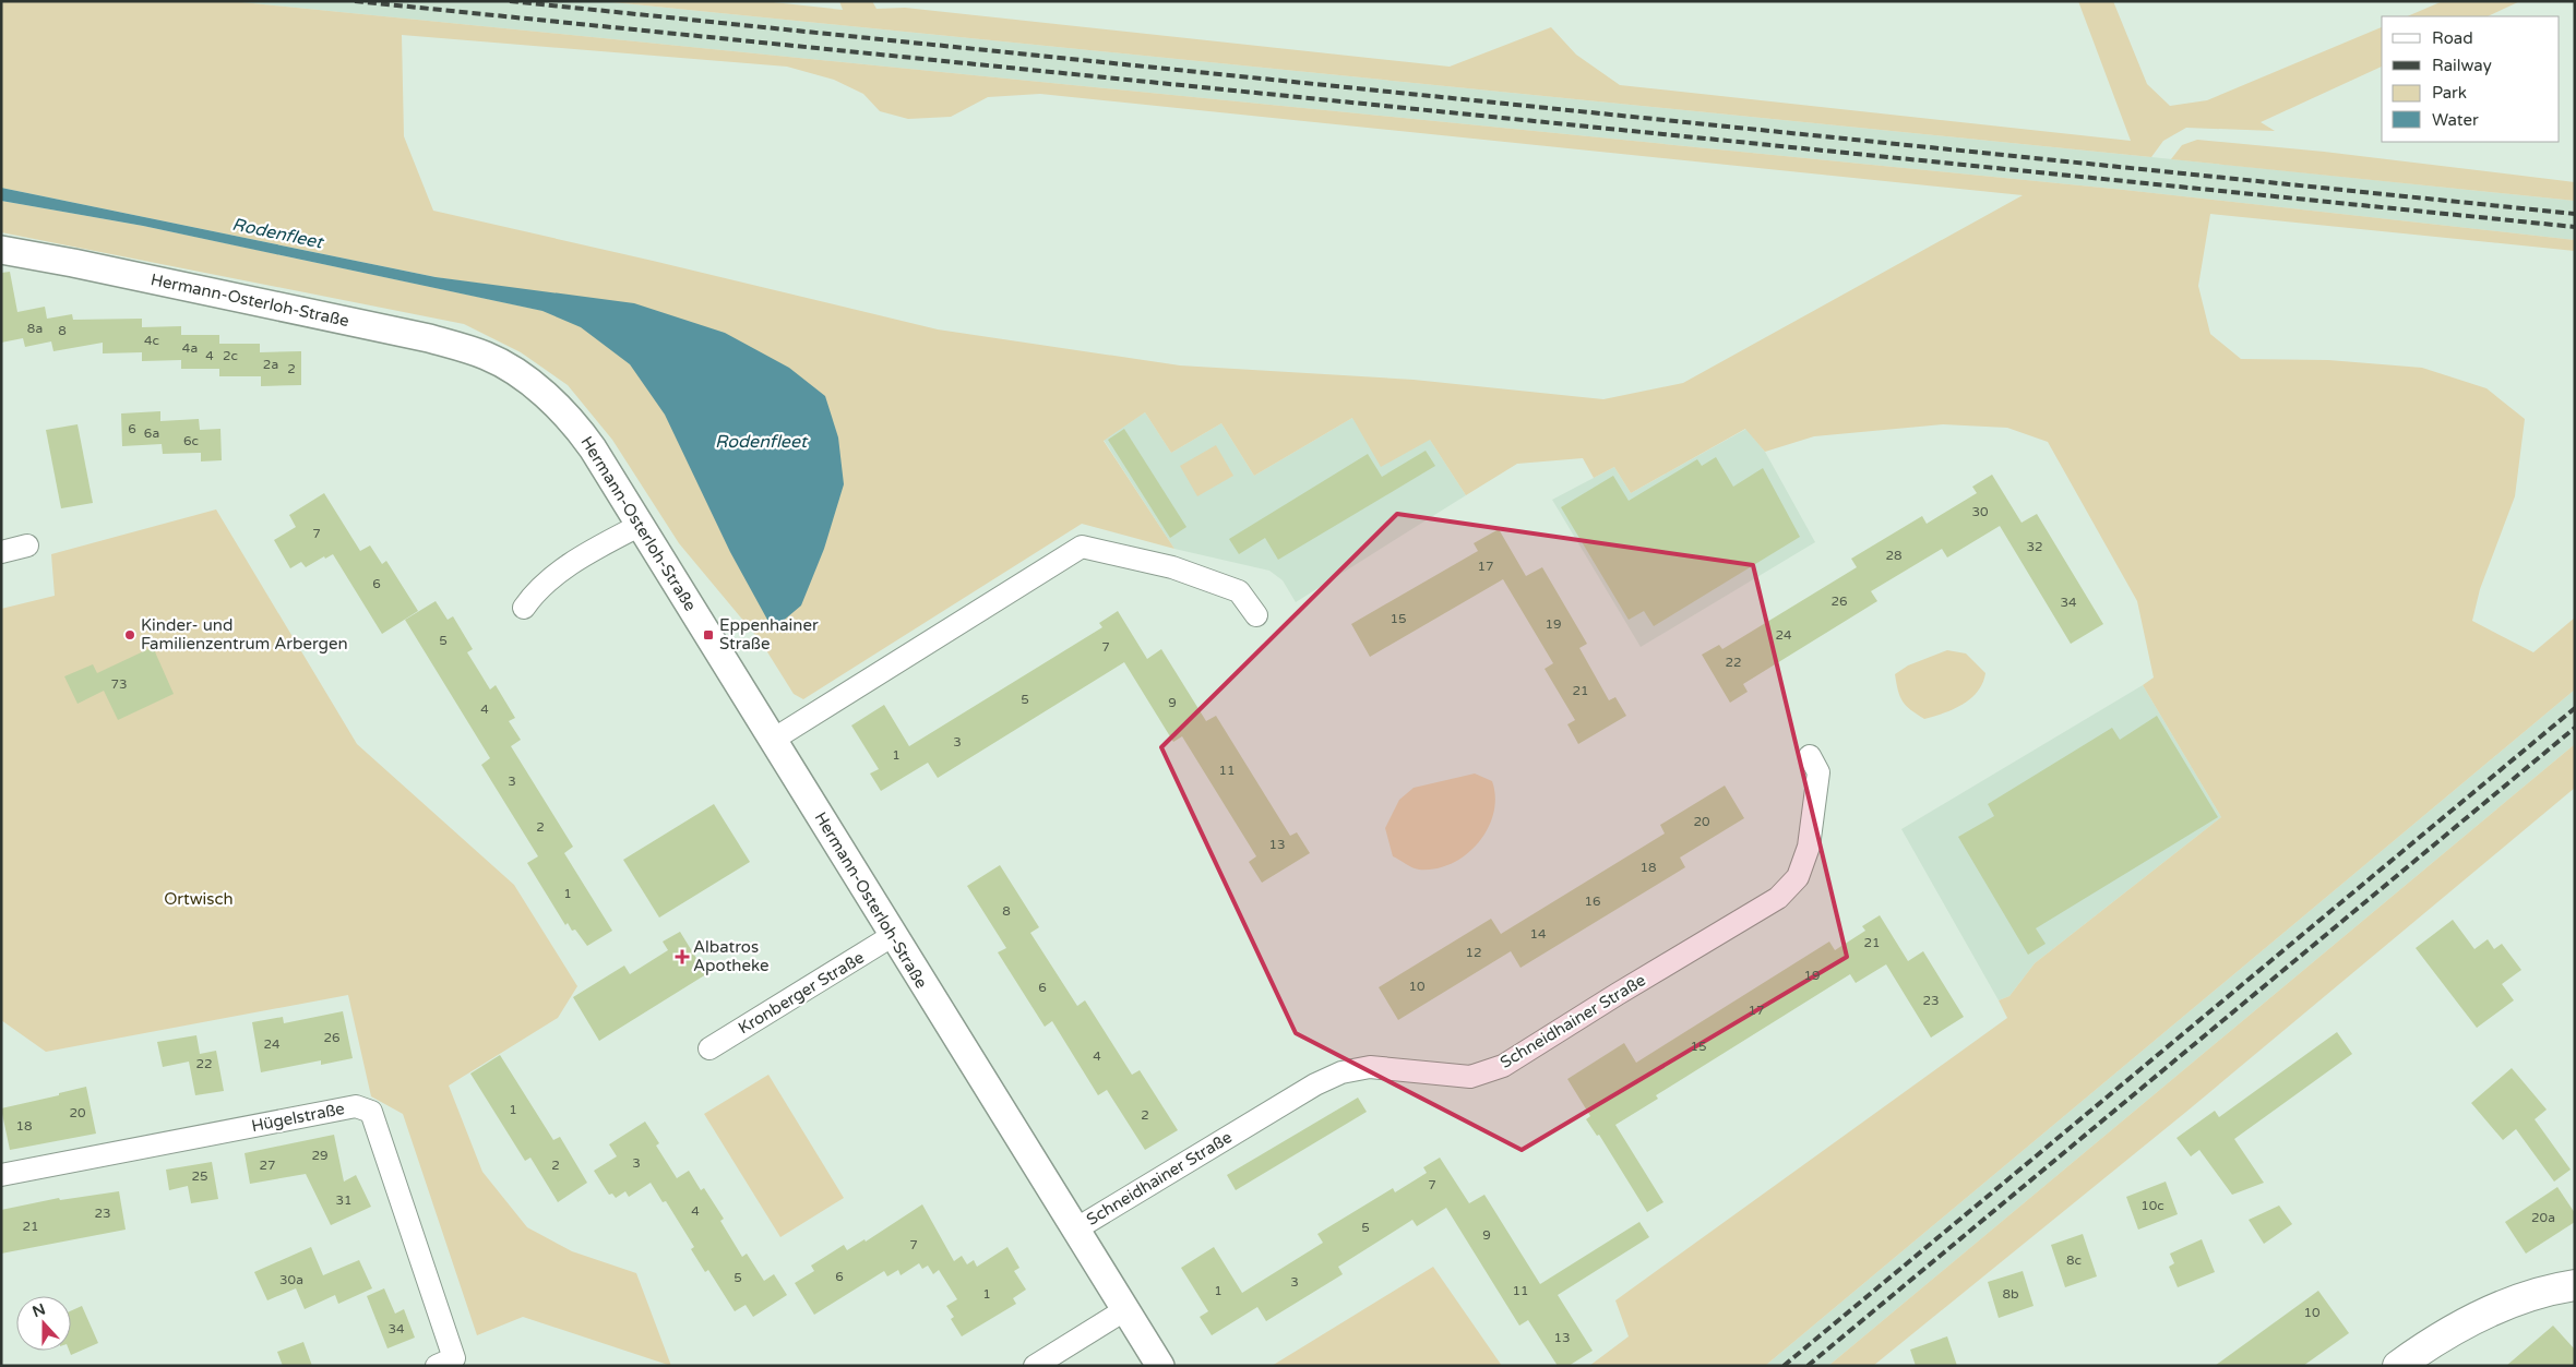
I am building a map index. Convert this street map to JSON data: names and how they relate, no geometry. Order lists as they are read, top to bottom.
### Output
{
  "streets": {
    "street": [
      "Hermann-Osterloh-Straße",
      "Kronberger Straße",
      "Schneidhainer Straße",
      "Hügelstraße"
    ]
  },
  "crossings": [
    ["Hermann-Osterloh-Straße", "Kronberger Straße"],
    ["Hermann-Osterloh-Straße", "Schneidhainer Straße"]
  ],
  "water": ["Rodenfleet"],
  "parks": ["Ortwisch"],
  "places": {
    "other": ["Kinder- und Familienzentrum Arbergen"],
    "transit": ["Eppenhainer Straße"],
    "health": ["Albatros Apotheke"]
  },
  "house_numbers": [
    "8a",
    "8",
    "4c",
    "4a",
    "4",
    "2c",
    "2a",
    "2",
    "6",
    "6a",
    "6c",
    "30",
    "7",
    "32",
    "28",
    "17",
    "6",
    "26",
    "34",
    "15",
    "19",
    "24",
    "5",
    "7",
    "22",
    "73",
    "21",
    "5",
    "9",
    "4",
    "3",
    "1",
    "11",
    "3",
    "20",
    "2",
    "13",
    "18",
    "1",
    "16",
    "8",
    "14",
    "21",
    "12",
    "19",
    "10",
    "6",
    "23",
    "17",
    "26",
    "24",
    "15",
    "4",
    "22",
    "1",
    "20",
    "2",
    "18",
    "29",
    "3",
    "27",
    "2",
    "25",
    "7",
    "31",
    "10c",
    "4",
    "23",
    "20a",
    "21",
    "5",
    "9",
    "7",
    "8c",
    "6",
    "5",
    "30a",
    "3",
    "1",
    "11",
    "1",
    "8b",
    "10",
    "34",
    "13"
  ],
  "legend": [
    "Road",
    "Railway",
    "Park",
    "Water"
  ],
  "north": "top"
}
